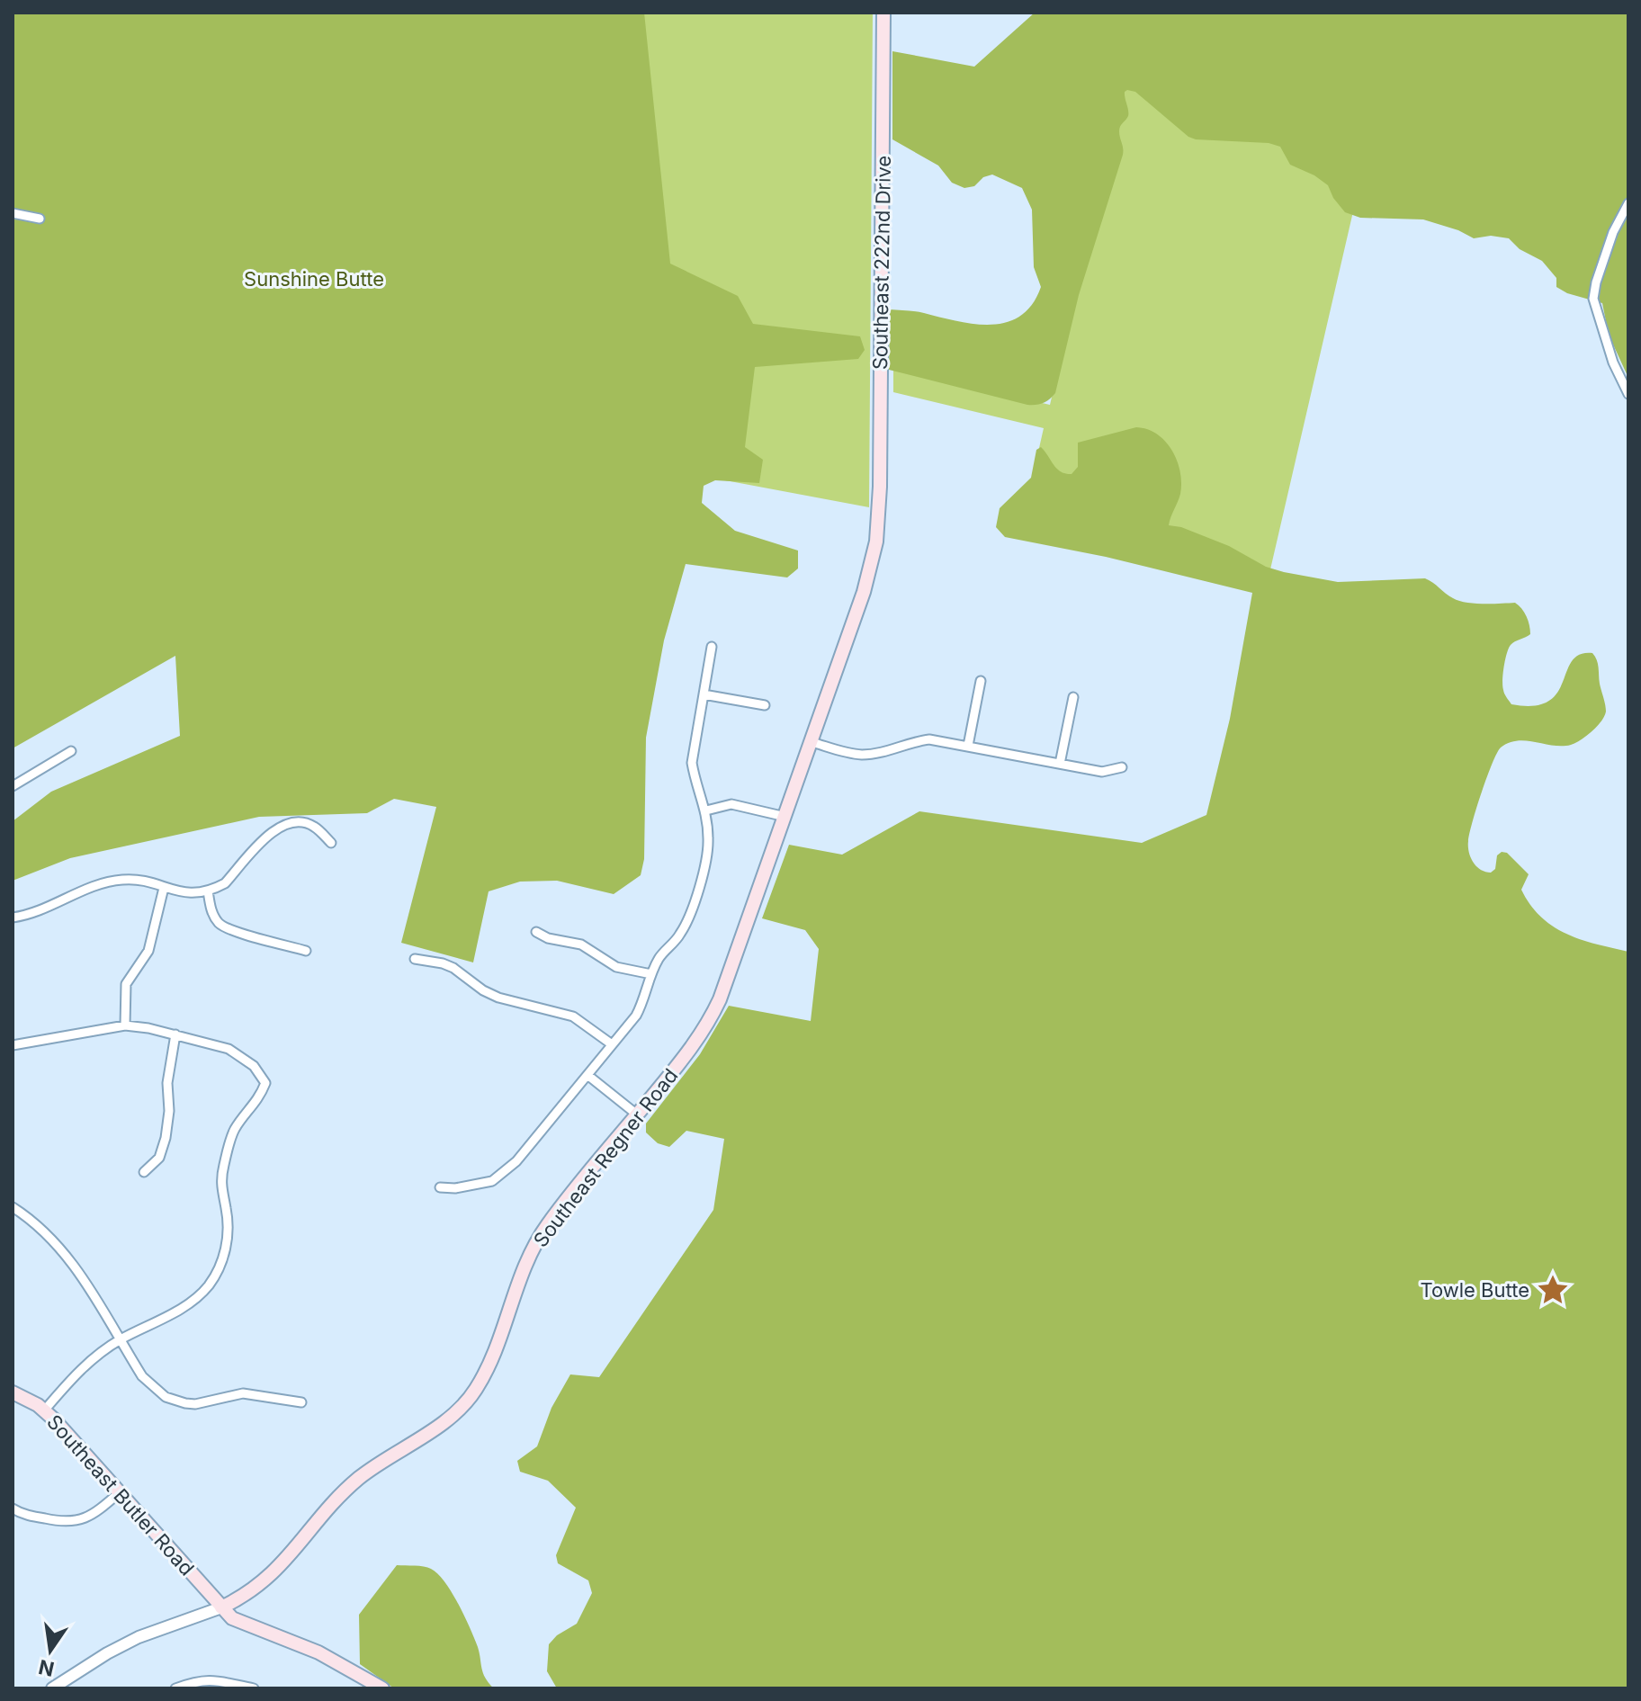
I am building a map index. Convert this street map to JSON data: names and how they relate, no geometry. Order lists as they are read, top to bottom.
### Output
{
  "streets": {
    "main road": ["Southeast 222nd Drive", "Southeast Regner Road", "Southeast Butler Road"]
  },
  "crossings": [
    ["Southeast 222nd Drive", "Southeast Regner Road"],
    ["Southeast Regner Road", "Southeast Butler Road"]
  ],
  "parks": ["Sunshine Butte"],
  "places": {
    "place": ["Towle Butte"]
  },
  "north": "bottom"
}
